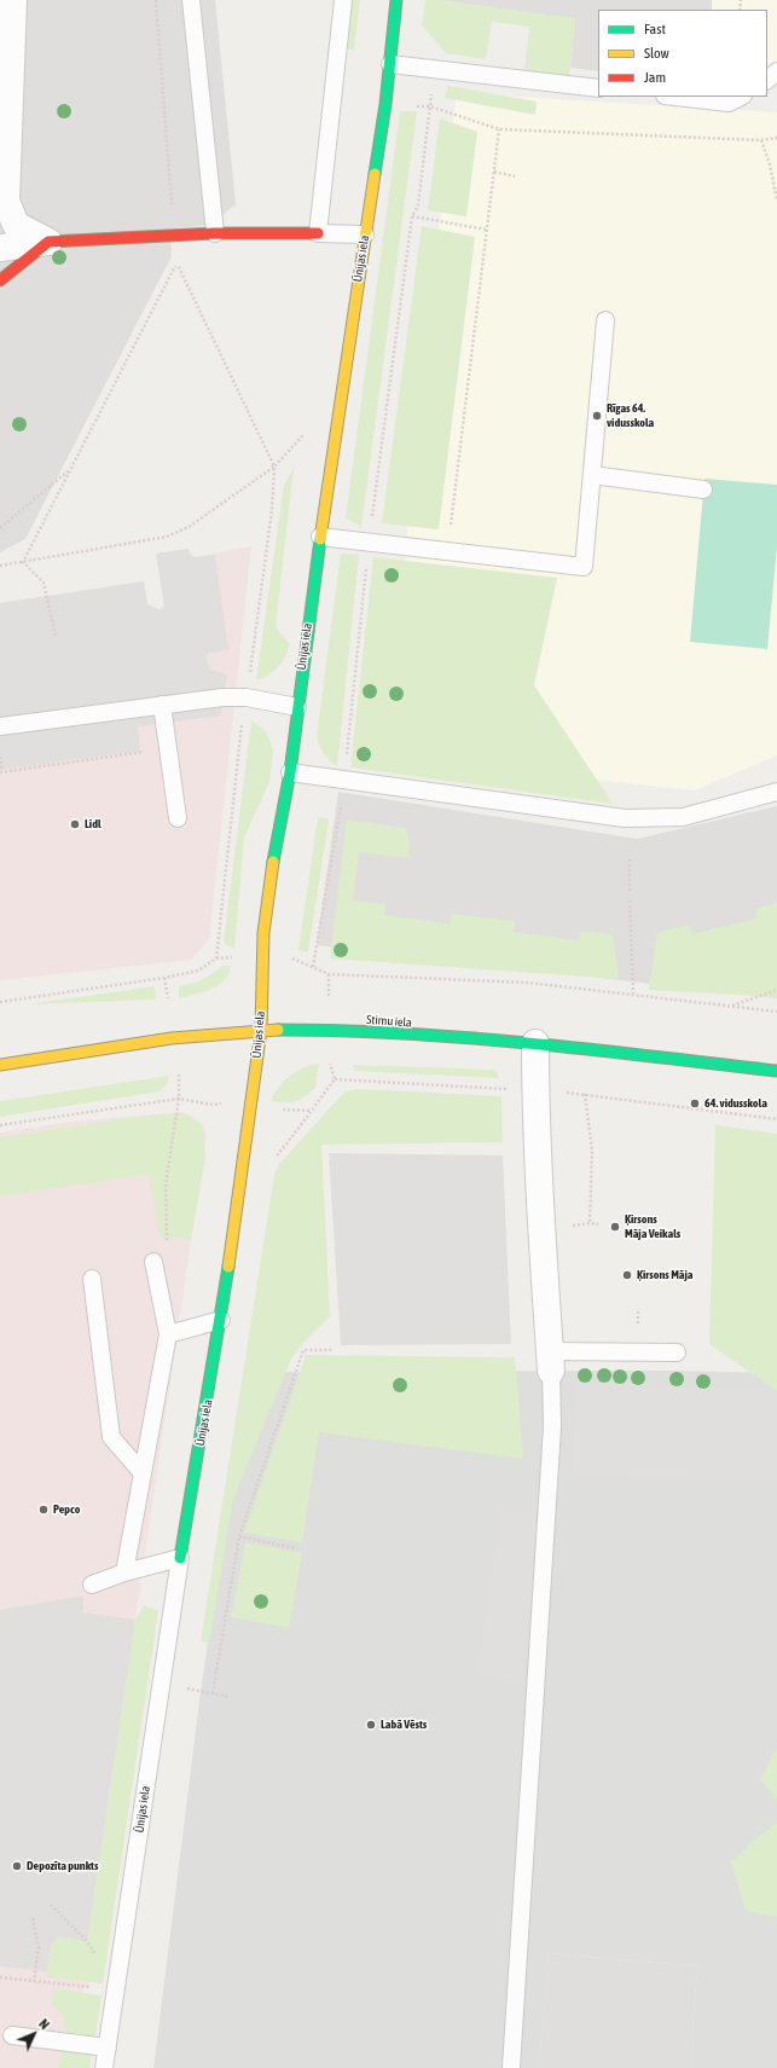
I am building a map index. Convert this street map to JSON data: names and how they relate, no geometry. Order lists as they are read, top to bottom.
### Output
{
  "streets": {
    "street": ["Ūnijas iela", "Stirnu iela"]
  },
  "crossings": [
    ["Ūnijas iela", "Stirnu iela"]
  ],
  "places": [
    "Rīgas 64. vidusskola",
    "Lidl",
    "64. vidusskola",
    "Ķirsons Māja Veikals",
    "Ķirsons Māja",
    "Pepco",
    "Labā Vēsts",
    "Depozīta punkts"
  ],
  "legend": ["Fast", "Slow", "Jam"],
  "north": "top right"
}
